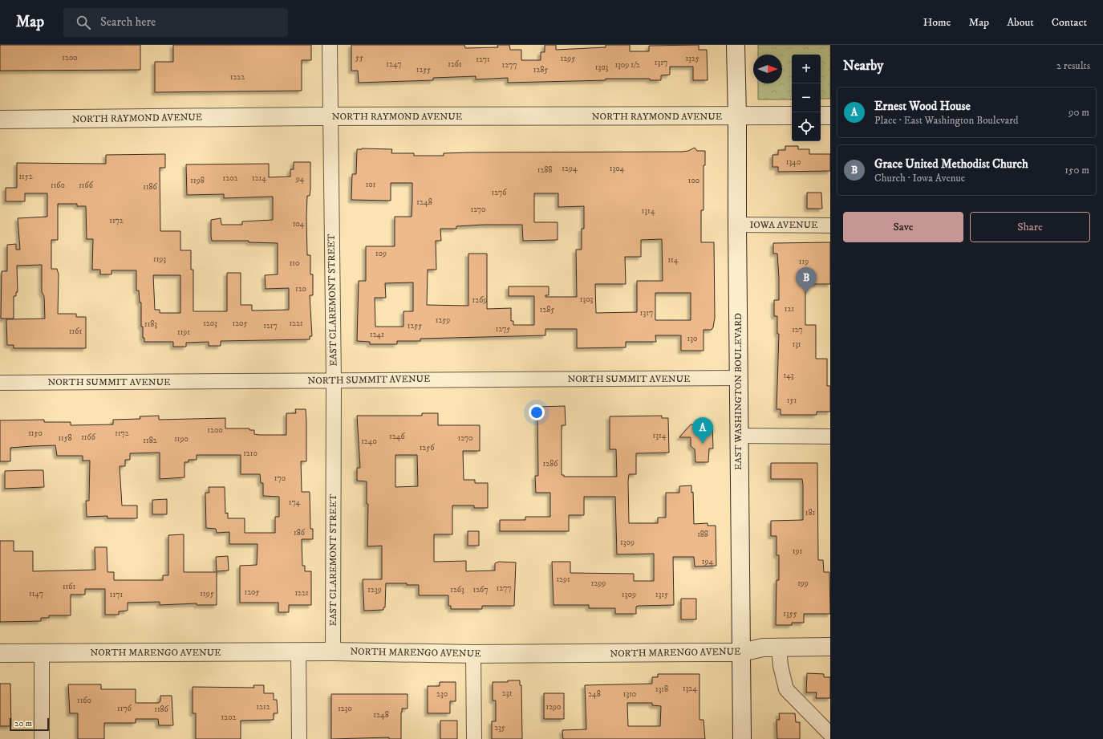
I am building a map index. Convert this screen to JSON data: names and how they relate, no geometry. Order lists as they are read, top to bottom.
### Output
{
  "streets": {
    "street": [
      "NORTH RAYMOND AVENUE",
      "IOWA AVENUE",
      "EAST CLAREMONT STREET",
      "NORTH SUMMIT AVENUE",
      "EAST WASHINGTON BOULEVARD",
      "NORTH MARENGO AVENUE"
    ]
  },
  "crossings": [
    ["NORTH RAYMOND AVENUE", "EAST CLAREMONT STREET"],
    ["NORTH RAYMOND AVENUE", "EAST WASHINGTON BOULEVARD"],
    ["IOWA AVENUE", "EAST WASHINGTON BOULEVARD"],
    ["EAST CLAREMONT STREET", "NORTH SUMMIT AVENUE"],
    ["EAST CLAREMONT STREET", "NORTH MARENGO AVENUE"],
    ["NORTH SUMMIT AVENUE", "EAST WASHINGTON BOULEVARD"],
    ["EAST WASHINGTON BOULEVARD", "NORTH MARENGO AVENUE"]
  ],
  "house_numbers": [
    "1200",
    "55",
    "1295",
    "1325",
    "1271",
    "1317",
    "1247",
    "1261",
    "1277",
    "1309 1/2",
    "1303",
    "1255",
    "1285",
    "1222",
    "1340",
    "1294",
    "1304",
    "1288",
    "1152",
    "1202",
    "1214",
    "94",
    "1198",
    "100",
    "101",
    "1160",
    "1166",
    "1186",
    "1276",
    "1248",
    "1270",
    "1314",
    "1172",
    "104",
    "109",
    "1193",
    "114",
    "119",
    "110",
    "120",
    "1303",
    "1269",
    "121",
    "1285",
    "1317",
    "1259",
    "1203",
    "1205",
    "1221",
    "1183",
    "1217",
    "1255",
    "1275",
    "127",
    "1161",
    "1191",
    "1241",
    "130",
    "131",
    "143",
    "151",
    "1200",
    "1150",
    "1172",
    "1314",
    "1246",
    "1166",
    "1158",
    "1270",
    "1190",
    "1182",
    "1240",
    "1256",
    "1210",
    "1286",
    "170",
    "174",
    "181",
    "186",
    "188",
    "1309",
    "191",
    "194",
    "1291",
    "1299",
    "199",
    "1161",
    "1277",
    "1239",
    "1263",
    "1267",
    "1205",
    "1221",
    "1147",
    "1195",
    "1171",
    "1309",
    "1315",
    "1355",
    "1324",
    "1318",
    "231",
    "230",
    "248",
    "1310",
    "1160",
    "1212",
    "1290",
    "1176",
    "1230",
    "1186",
    "1248",
    "1202",
    "235"
  ],
  "scale_bar": "20 m",
  "north": "right",
  "page": {
    "header": "Map",
    "search": "Search here",
    "nav": [
      "Home",
      "Map",
      "About",
      "Contact"
    ],
    "heading": ["Nearby", "2 results"],
    "map_buttons": ["+", "−"],
    "list": [
      {
        "mark": "A",
        "name": "Ernest Wood House",
        "note": "Place · East Washington Boulevard",
        "value": "90 m"
      },
      {
        "mark": "B",
        "name": "Grace United Methodist Church",
        "note": "Church · Iowa Avenue",
        "value": "150 m"
      }
    ],
    "buttons": ["Save", "Share"],
    "pins": ["B", "A"],
    "scale": "20 m"
  }
}
